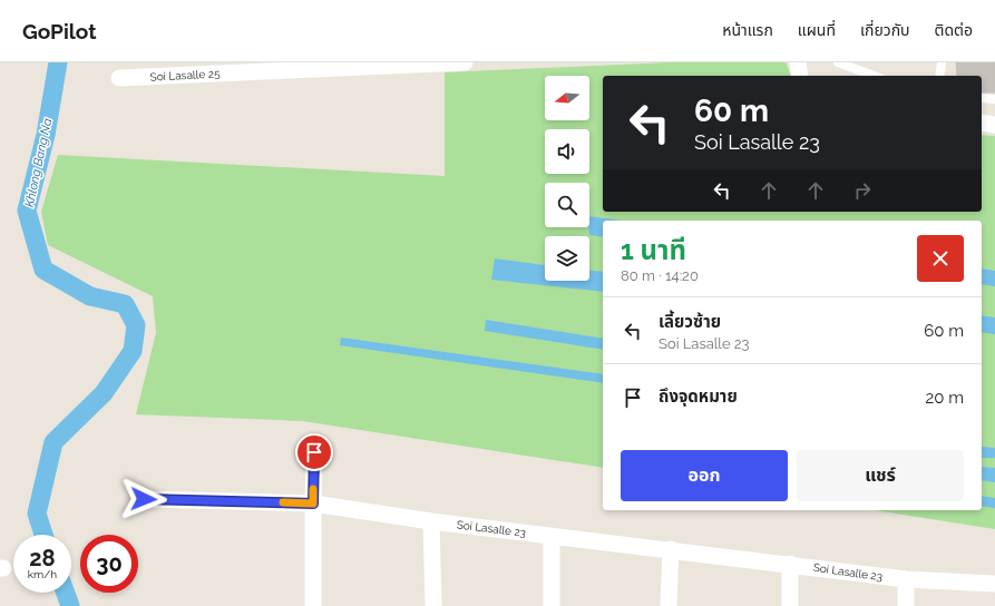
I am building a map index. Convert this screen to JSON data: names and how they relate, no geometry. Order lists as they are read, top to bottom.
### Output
{
  "streets": {
    "street": ["Soi Lasalle 25", "Soi Lasalle 23"]
  },
  "water": ["Khlong Bang Na"],
  "north": "left",
  "page": {
    "header": "GoPilot",
    "nav": [
      "หน้าแรก",
      "แผนที่",
      "เกี่ยวกับ",
      "ติดต่อ"
    ],
    "turn": ["60 m", "Soi Lasalle 23"],
    "heading": ["1 นาที", "80 m · 14:20"],
    "list": [
      {
        "name": "เลี้ยวซ้าย",
        "note": "Soi Lasalle 23",
        "value": "60 m"
      },
      {
        "name": "ถึงจุดหมาย",
        "value": "20 m"
      }
    ],
    "buttons": ["ออก", "แชร์"],
    "speed": "28 km/h",
    "limit": "30"
  }
}
